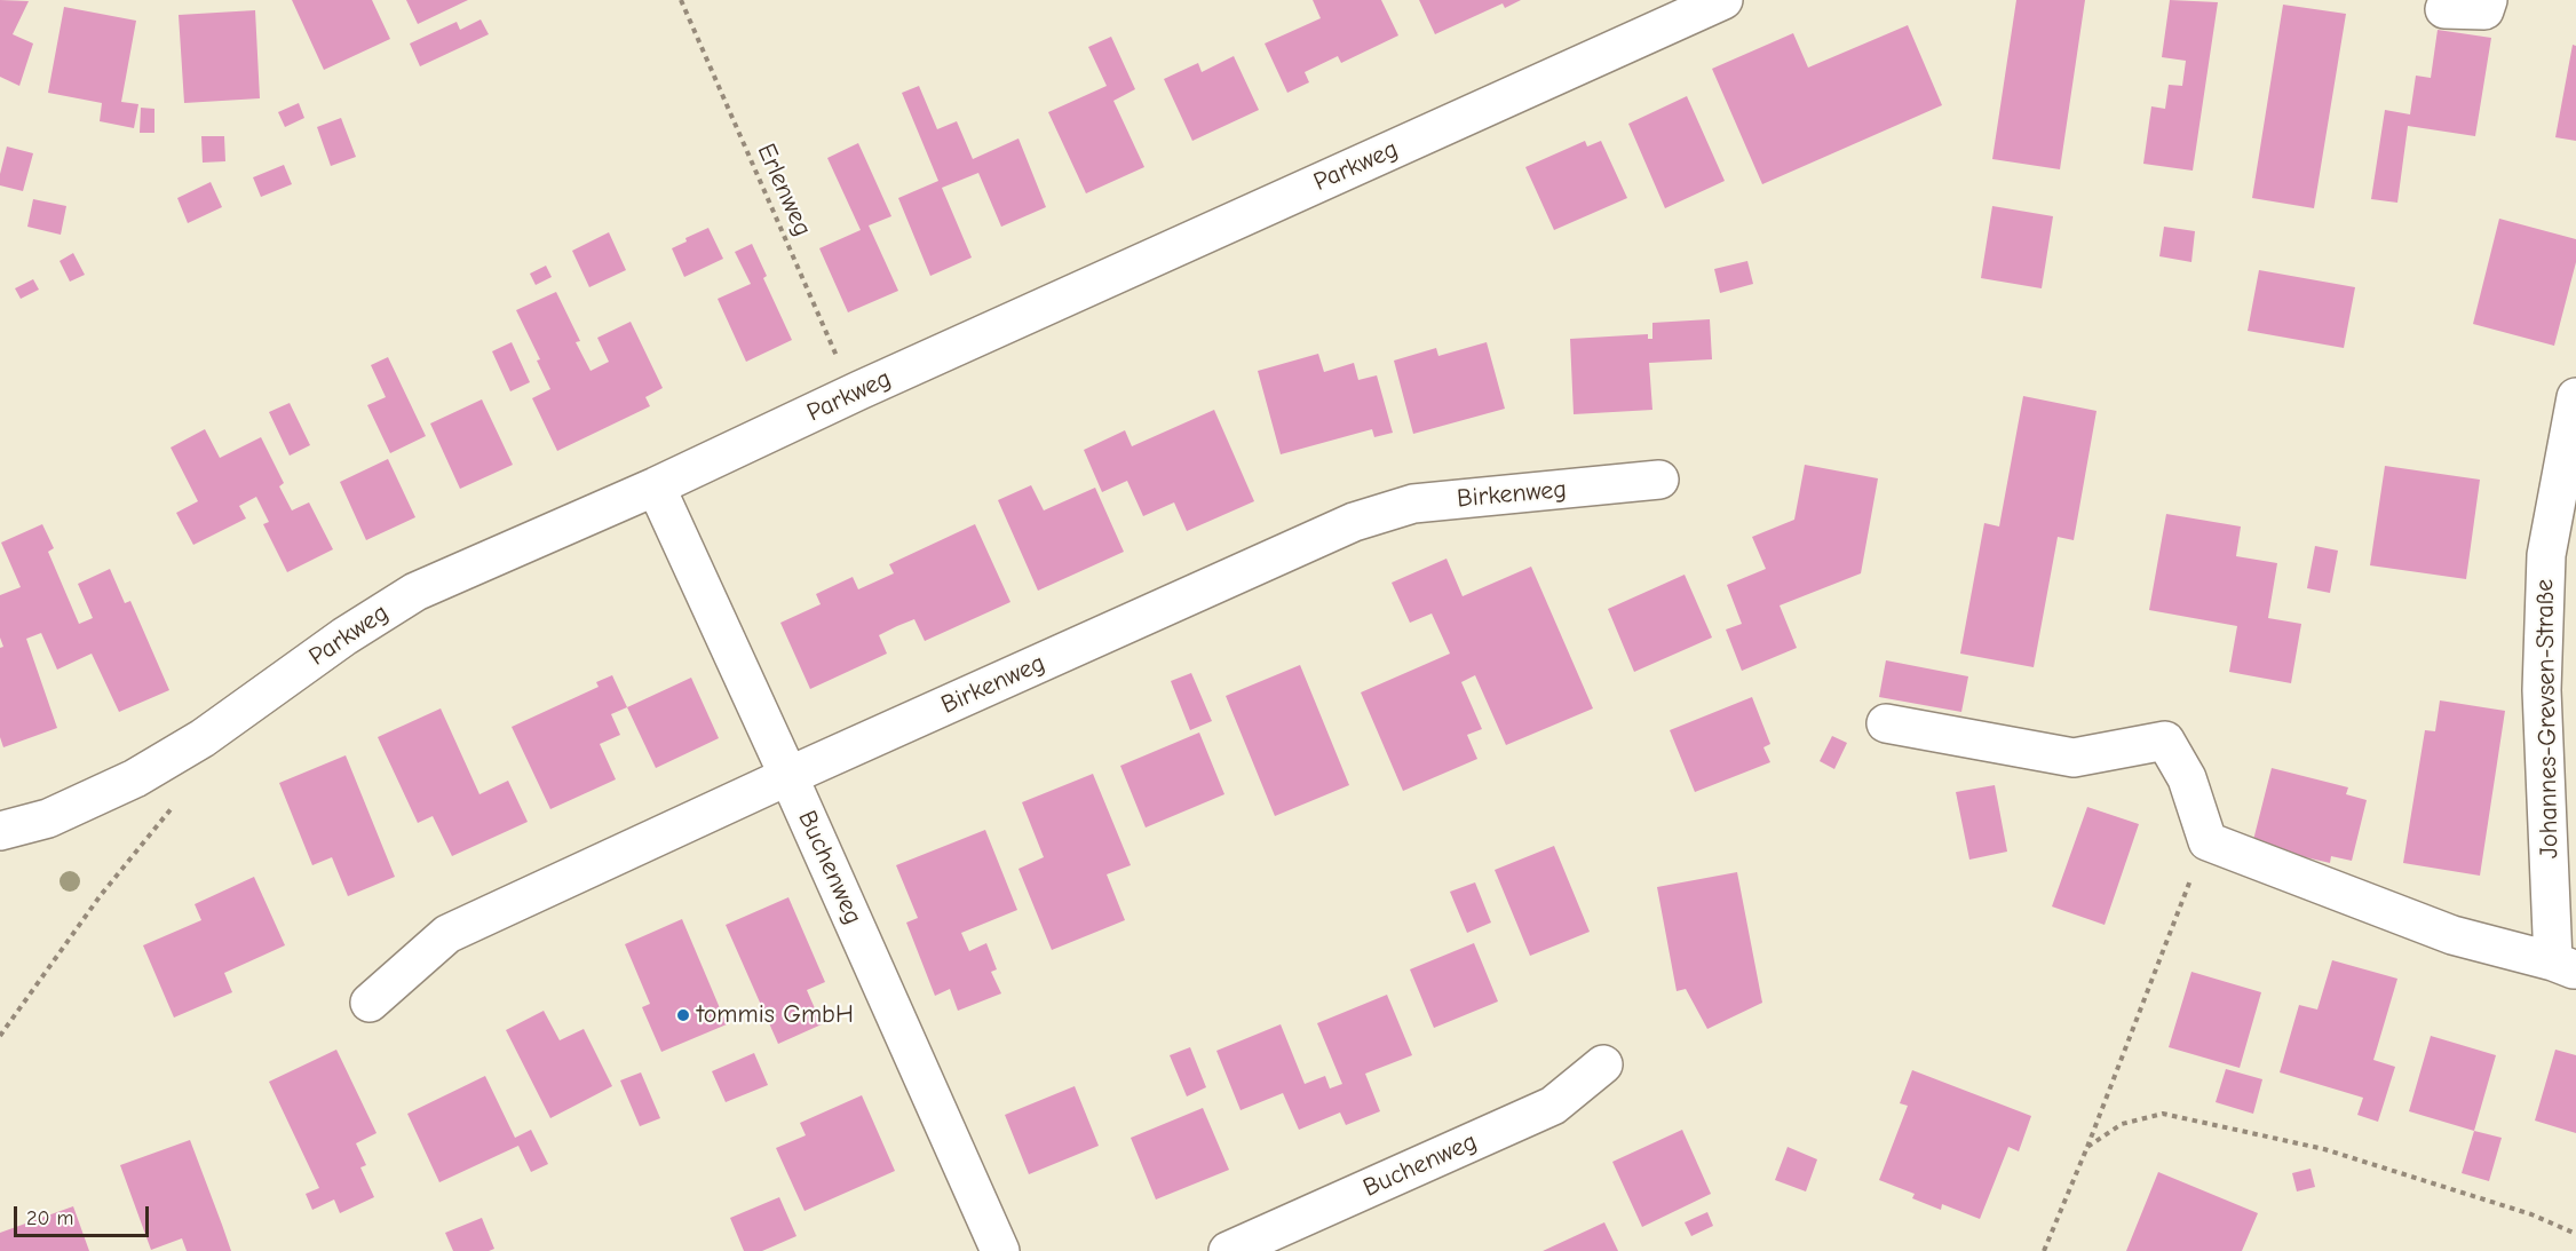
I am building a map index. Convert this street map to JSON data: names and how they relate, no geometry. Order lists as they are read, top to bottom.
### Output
{
  "streets": {
    "street": [
      "Parkweg",
      "Birkenweg",
      "Johannes-Grevsen-Straße",
      "Buchenweg"
    ],
    "path": ["Erlenweg"]
  },
  "crossings": [
    ["Parkweg", "Erlenweg"],
    ["Parkweg", "Buchenweg"],
    ["Birkenweg", "Buchenweg"]
  ],
  "places": ["tommis GmbH"],
  "scale_bar": "20 m"
}
